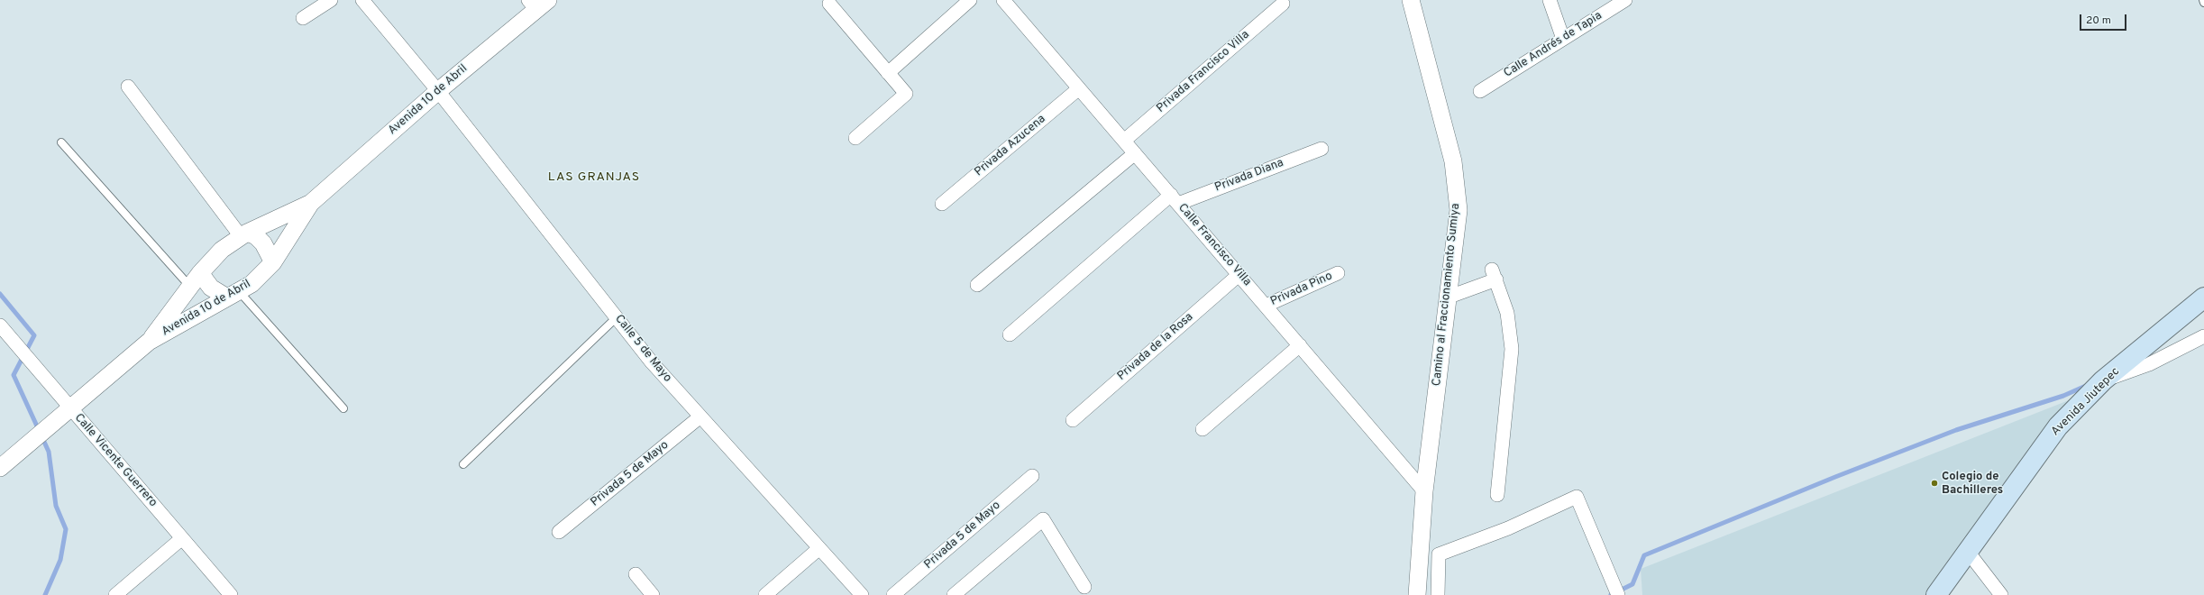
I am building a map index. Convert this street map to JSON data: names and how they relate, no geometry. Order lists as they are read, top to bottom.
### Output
{
  "streets": {
    "main road": ["Avenida Jiutepec"],
    "street": [
      "Calle Andrés de Tapia",
      "Privada Francisco Villa",
      "Avenida 10 de Abril",
      "Privada Azucena",
      "Privada Diana",
      "Calle Francisco Villa",
      "Privada Pino",
      "Camino al Fraccionamiento Sumiya",
      "Privada de la Rosa",
      "Calle 5 de Mayo",
      "Calle Vicente Guerrero",
      "Privada 5 de Mayo"
    ]
  },
  "crossings": [
    ["Privada Francisco Villa", "Calle Francisco Villa"],
    ["Avenida 10 de Abril", "Calle 5 de Mayo"],
    ["Avenida 10 de Abril", "Calle Vicente Guerrero"],
    ["Privada Azucena", "Calle Francisco Villa"],
    ["Privada Diana", "Calle Francisco Villa"],
    ["Calle Francisco Villa", "Privada Pino"],
    ["Calle Francisco Villa", "Camino al Fraccionamiento Sumiya"],
    ["Calle Francisco Villa", "Privada de la Rosa"],
    ["Calle 5 de Mayo", "Privada 5 de Mayo"]
  ],
  "districts": ["LAS GRANJAS"],
  "places": ["Colegio de Bachilleres"],
  "scale_bar": "20 m"
}
